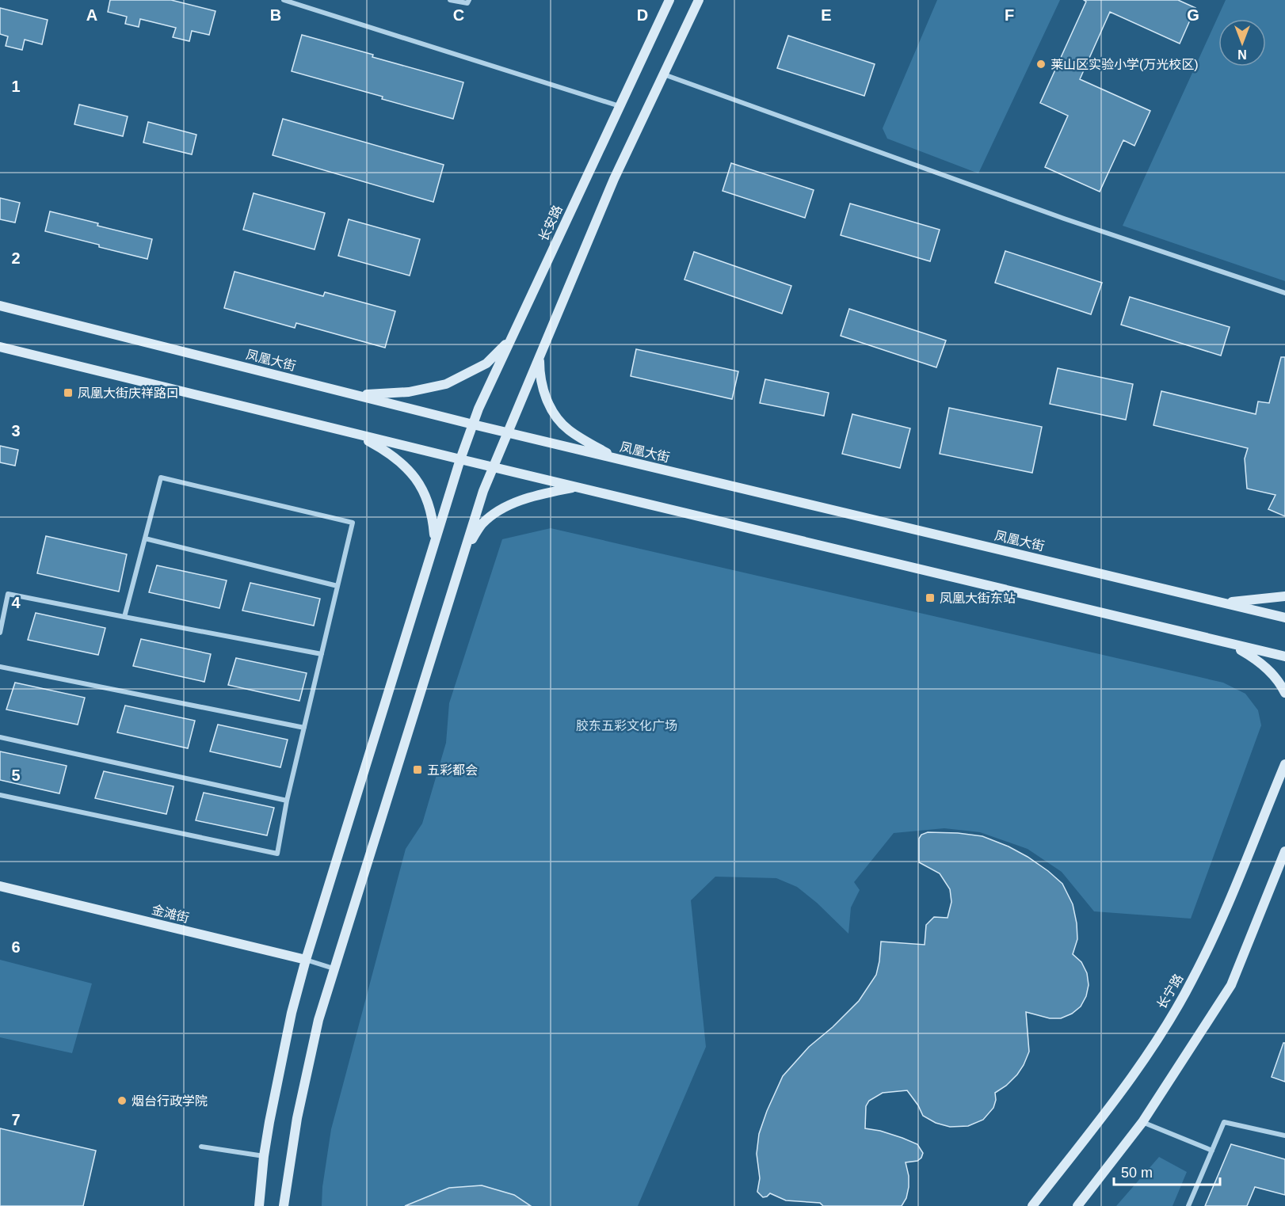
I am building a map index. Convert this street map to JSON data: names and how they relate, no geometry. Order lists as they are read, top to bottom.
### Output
{
  "streets": {
    "street": [
      "长安路",
      "凤凰大街",
      "金滩街",
      "长宁路"
    ]
  },
  "crossings": [
    ["长安路", "凤凰大街"],
    ["长安路", "金滩街"]
  ],
  "parks": ["胶东五彩文化广场"],
  "places": {
    "other": ["莱山区实验小学(万光校区)", "烟台行政学院"],
    "transit": ["凤凰大街庆祥路口", "凤凰大街东站", "五彩都会"]
  },
  "scale_bar": "50 m",
  "north": "bottom",
  "grid": {
    "columns": [
      "A",
      "B",
      "C",
      "D",
      "E",
      "F",
      "G"
    ],
    "rows": [
      "1",
      "2",
      "3",
      "4",
      "5",
      "6",
      "7"
    ]
  }
}
